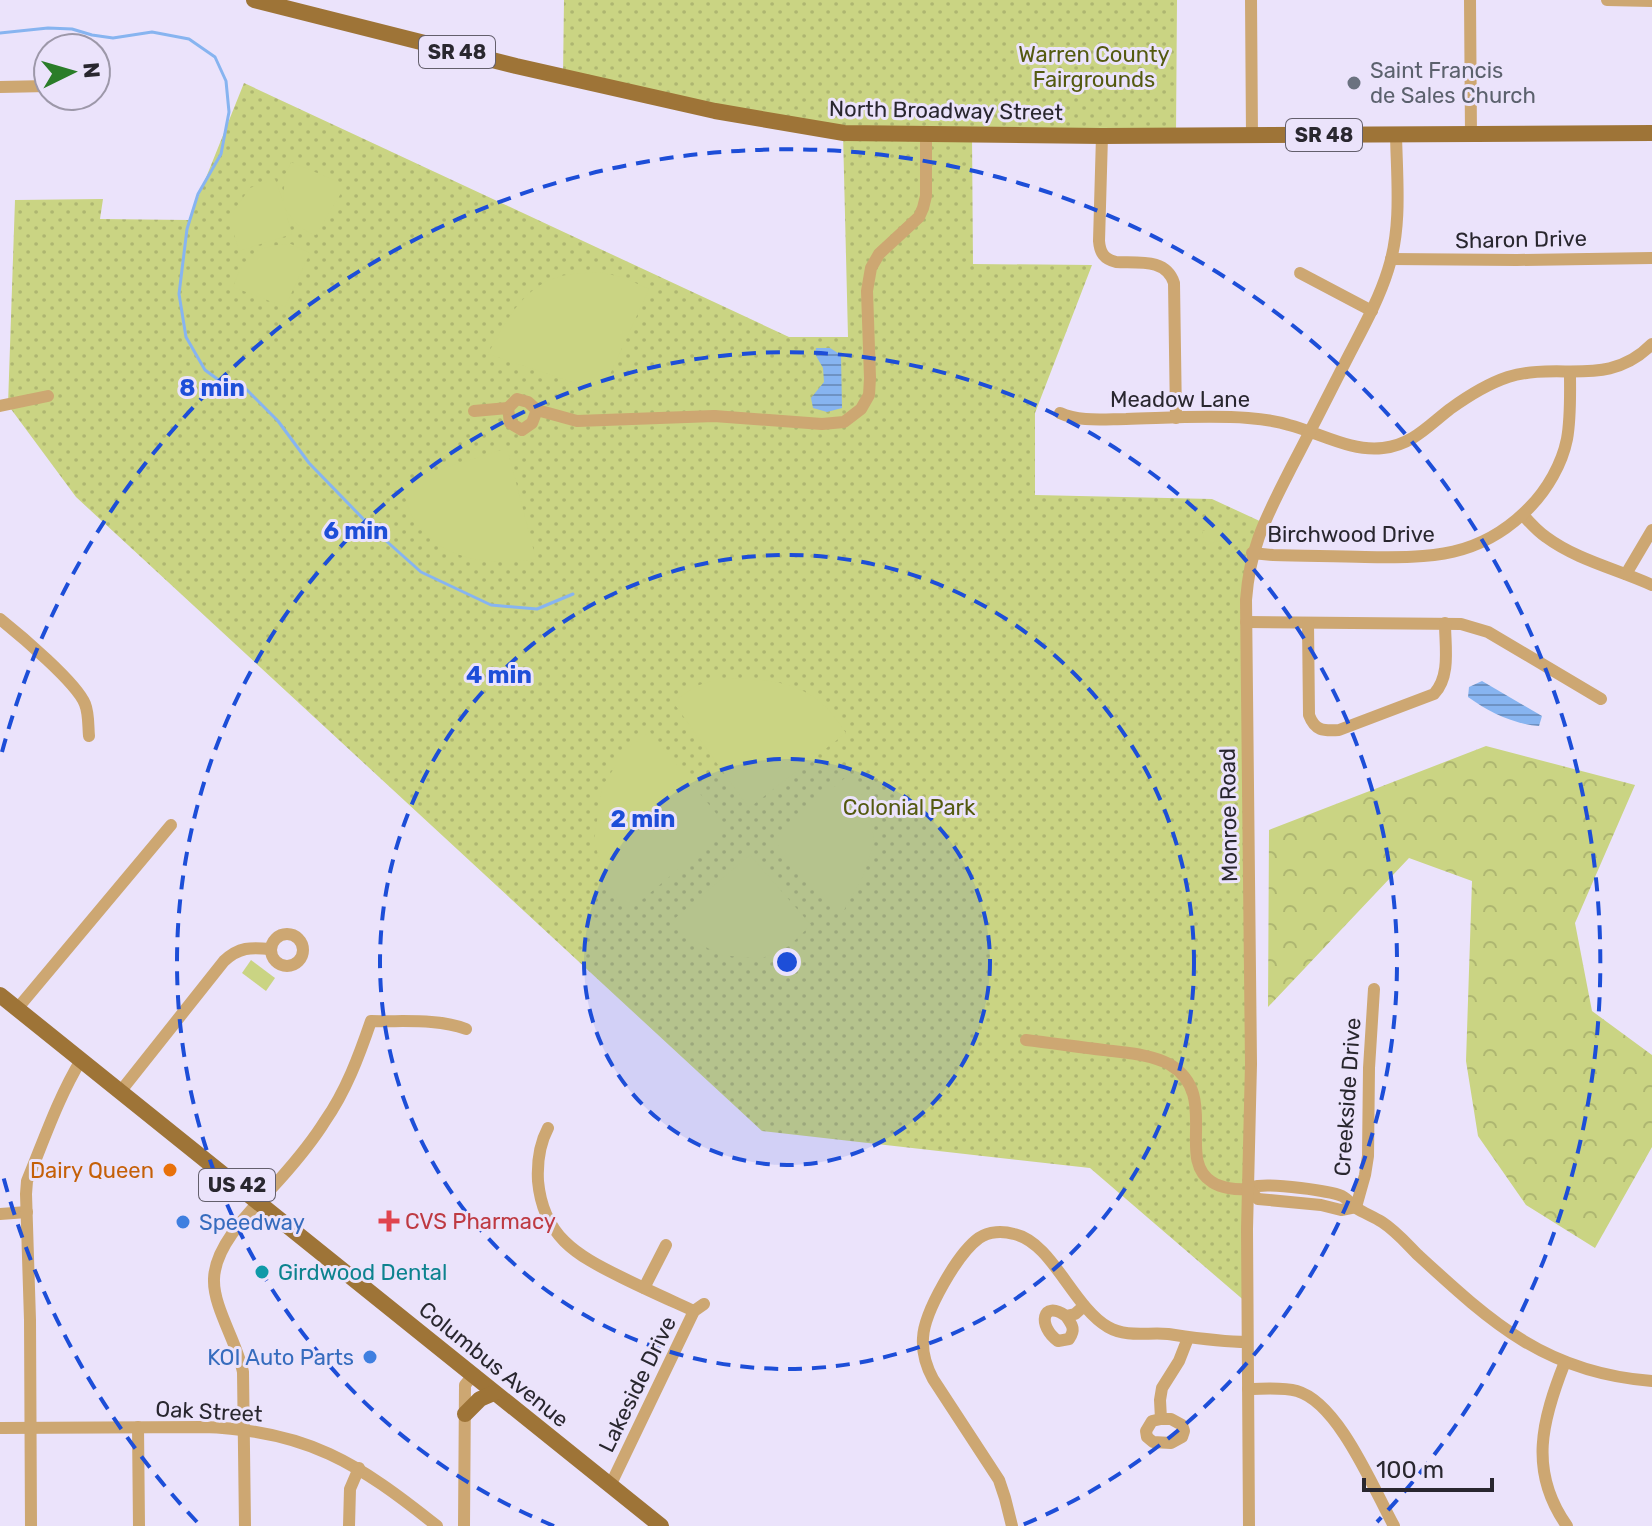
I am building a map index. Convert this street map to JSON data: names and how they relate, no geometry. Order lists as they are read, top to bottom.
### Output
{
  "streets": {
    "main road": [
      "SR 48",
      "North Broadway Street",
      "US 42",
      "Columbus Avenue"
    ],
    "street": [
      "Sharon Drive",
      "Meadow Lane",
      "Birchwood Drive",
      "Monroe Road",
      "Creekside Drive",
      "Lakeside Drive",
      "Oak Street"
    ]
  },
  "crossings": [
    ["North Broadway Street", "Monroe Road"],
    ["Sharon Drive", "Monroe Road"],
    ["Meadow Lane", "Birchwood Drive"],
    ["Meadow Lane", "Monroe Road"],
    ["Birchwood Drive", "Monroe Road"],
    ["Columbus Avenue", "Lakeside Drive"]
  ],
  "parks": ["Warren County Fairgrounds", "Colonial Park"],
  "places": {
    "other": [
      "Saint Francis de Sales Church",
      "Dairy Queen",
      "Speedway",
      "Girdwood Dental",
      "KOI Auto Parts"
    ],
    "health": ["CVS Pharmacy"]
  },
  "scale_bar": "100 m",
  "north": "right",
  "rings": [
    "8 min",
    "6 min",
    "4 min",
    "2 min"
  ]
}
